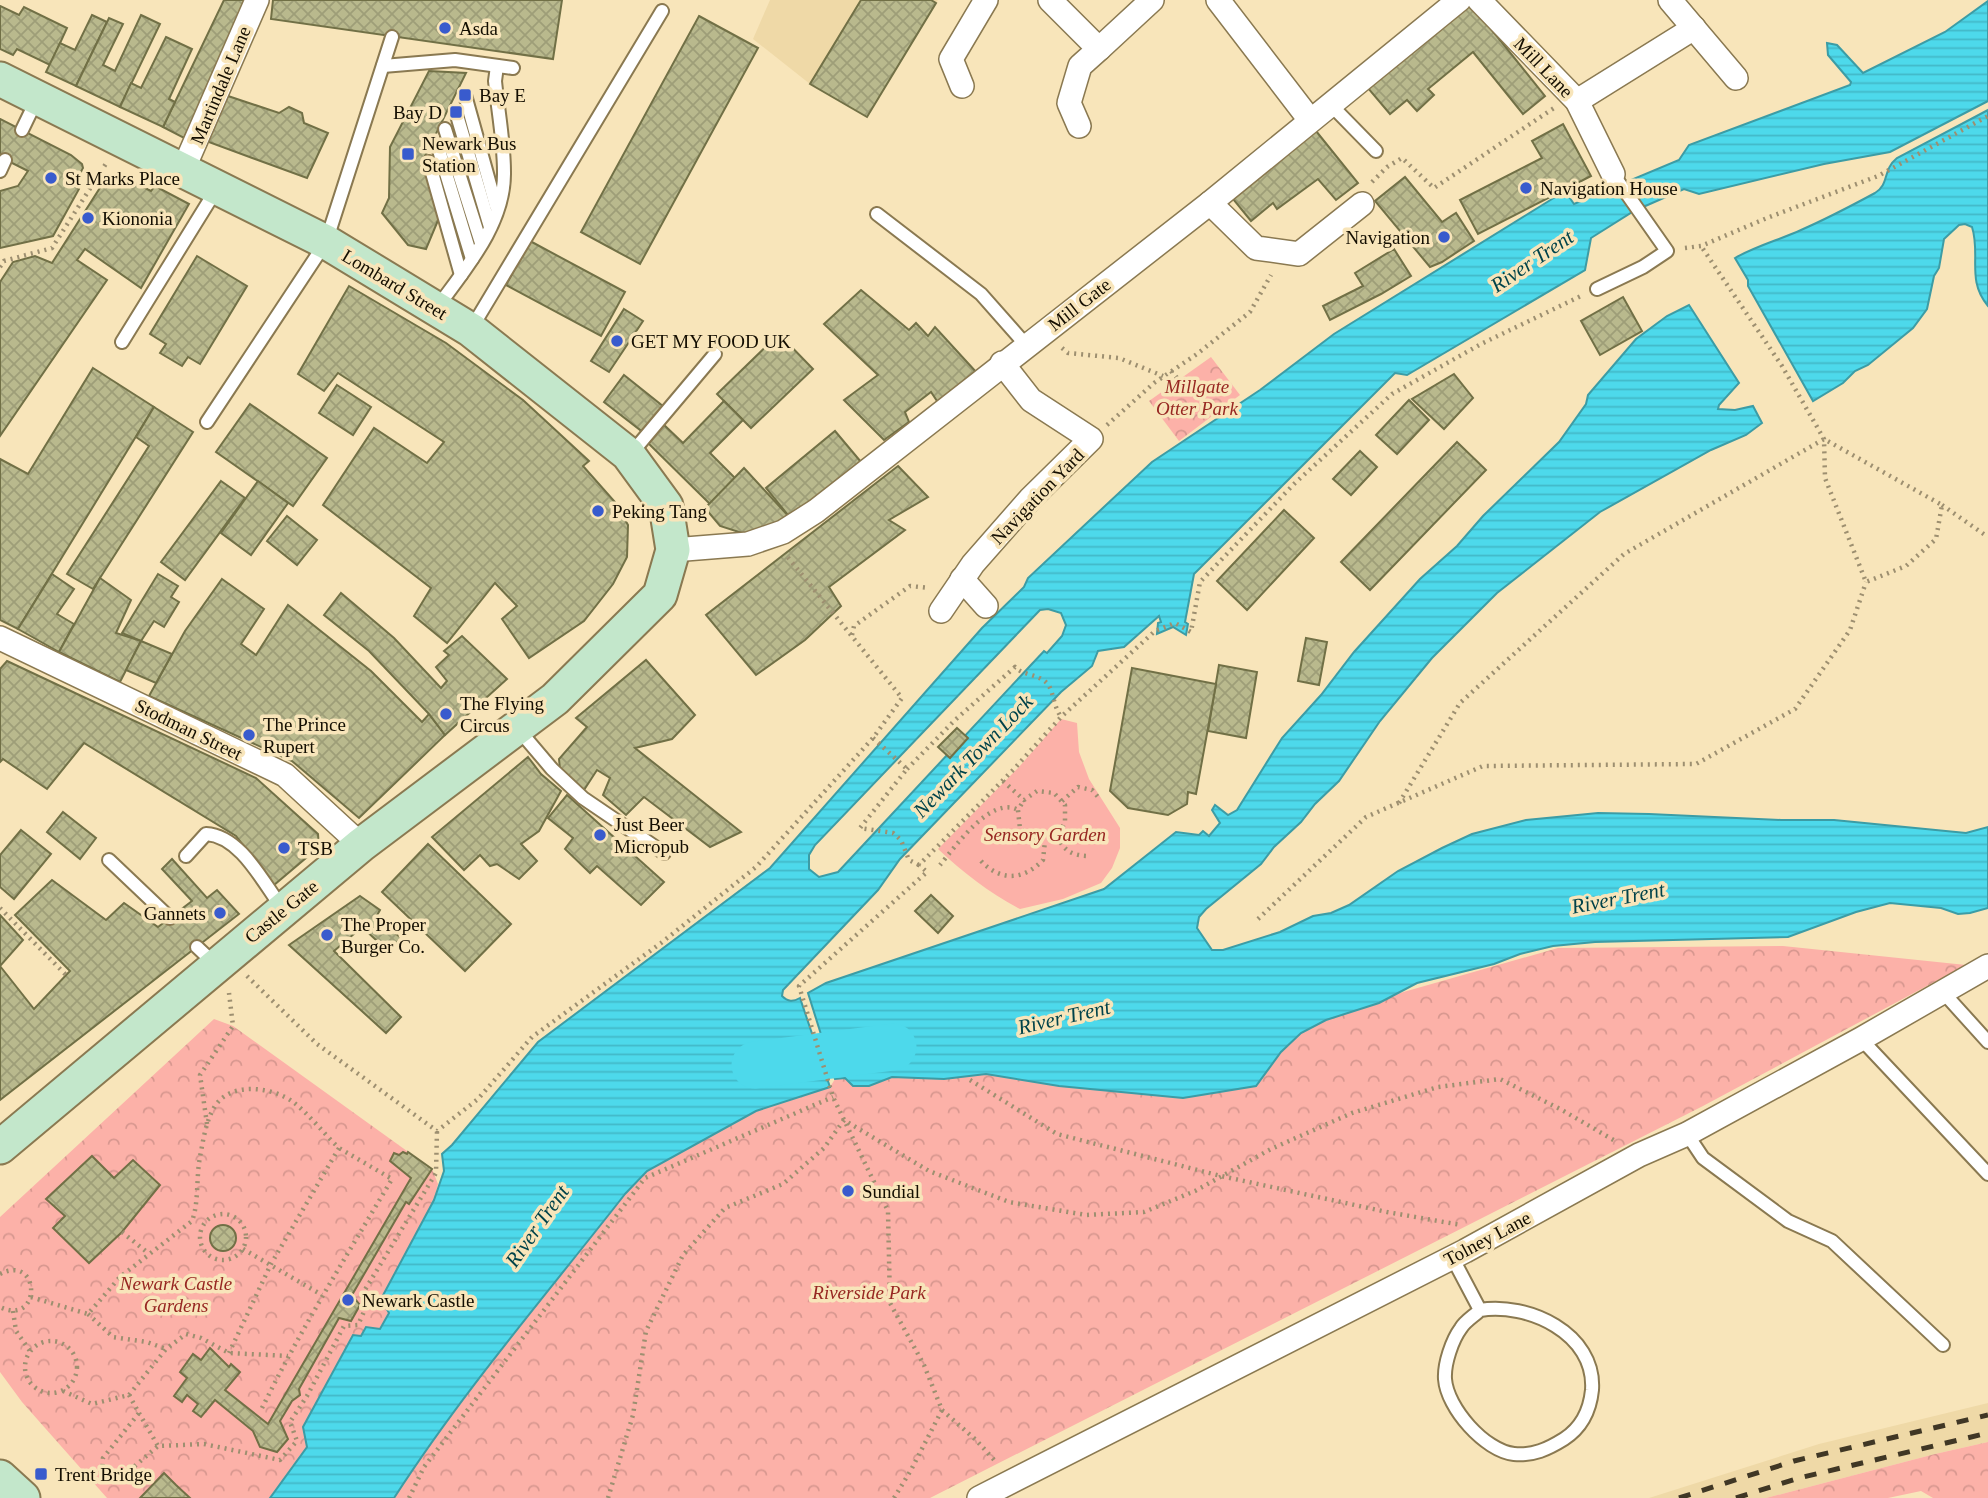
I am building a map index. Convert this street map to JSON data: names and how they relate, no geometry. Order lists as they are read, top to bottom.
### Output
{
  "streets": {
    "main road": ["Lombard Street", "Castle Gate"],
    "street": [
      "Mill Lane",
      "Martindale Lane",
      "Mill Gate",
      "Navigation Yard",
      "Stodman Street",
      "Tolney Lane"
    ]
  },
  "crossings": [
    ["Martindale Lane", "Lombard Street"],
    ["Lombard Street", "Mill Gate"],
    ["Lombard Street", "Castle Gate"],
    ["Mill Gate", "Navigation Yard"],
    ["Stodman Street", "Castle Gate"]
  ],
  "water": ["River Trent", "Newark Town Lock"],
  "parks": [
    "Millgate Otter Park",
    "Sensory Garden",
    "Newark Castle Gardens",
    "Riverside Park"
  ],
  "places": {
    "other": [
      "Asda",
      "St Marks Place",
      "Navigation House",
      "Kiononia",
      "Navigation",
      "GET MY FOOD UK",
      "Peking Tang",
      "The Flying Circus",
      "The Prince Rupert",
      "Just Beer Micropub",
      "TSB",
      "Gannets",
      "The Proper Burger Co.",
      "Sundial",
      "Newark Castle"
    ],
    "transit": [
      "Bay E",
      "Bay D",
      "Newark Bus Station",
      "Trent Bridge"
    ]
  }
}
